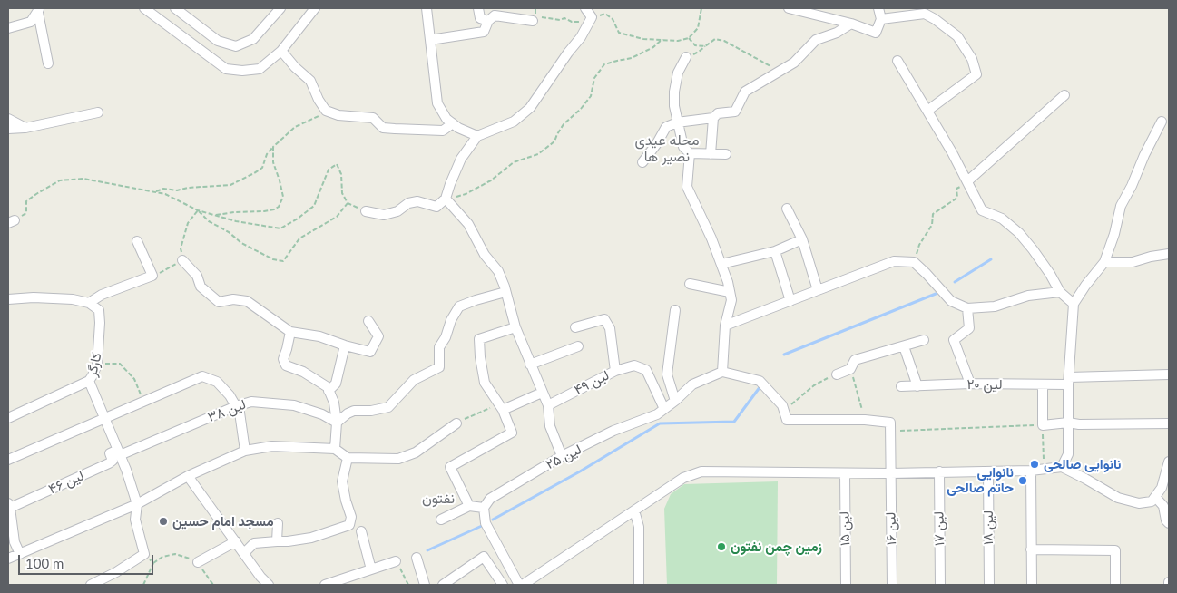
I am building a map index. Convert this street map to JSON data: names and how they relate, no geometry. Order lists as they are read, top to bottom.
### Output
{
  "streets": {
    "street": [
      "کارگر",
      "لین ۴۹",
      "لین ۲۰",
      "لین ۳۸",
      "لین ۲۵",
      "لین ۴۶",
      "لین ۱۸",
      "لین ۱۵",
      "لین ۱۶",
      "لین ۱۷"
    ]
  },
  "crossings": [
    ["کارگر", "لین ۳۸"],
    ["کارگر", "لین ۴۶"],
    ["لین ۴۹", "لین ۲۵"],
    ["لین ۳۸", "لین ۴۶"]
  ],
  "districts": ["محله عیدی نصیر ها", "نفتون"],
  "places": [
    "نانوایی صالحی",
    "نانوایی حاتم صالحی",
    "مسجد امام حسین",
    "زمین چمن نفتون"
  ],
  "scale_bar": "100 m"
}
